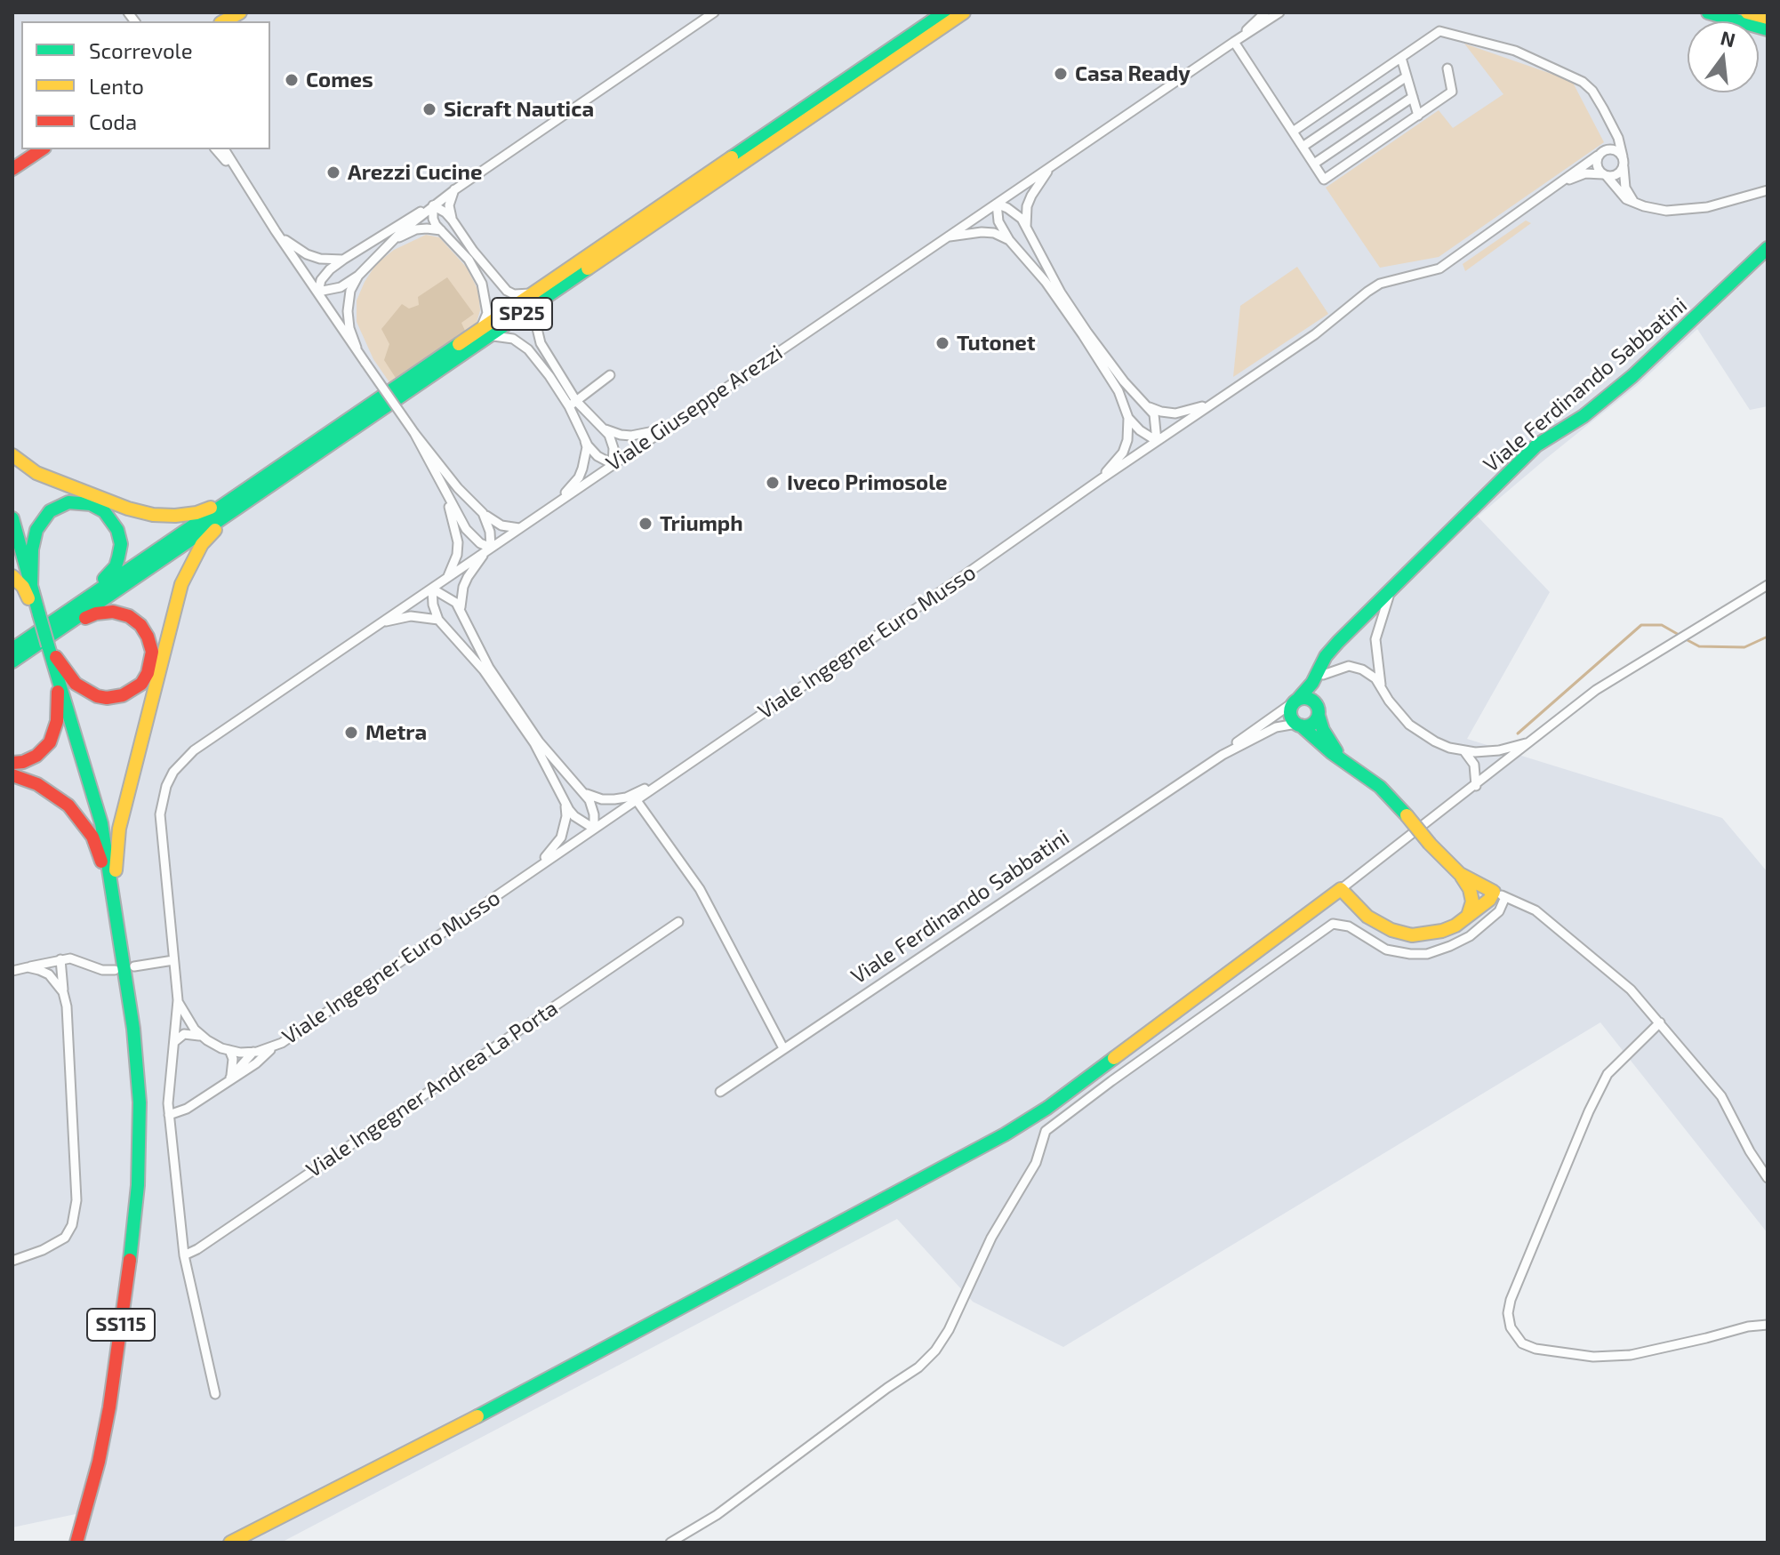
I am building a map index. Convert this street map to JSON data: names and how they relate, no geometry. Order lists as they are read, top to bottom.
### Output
{
  "streets": {
    "main road": ["SP25", "Viale Ferdinando Sabbatini", "SS115"],
    "street": ["Viale Giuseppe Arezzi", "Viale Ingegner Euro Musso", "Viale Ingegner Andrea La Porta"]
  },
  "places": [
    "Casa Ready",
    "Comes",
    "Sicraft Nautica",
    "Arezzi Cucine",
    "Tutonet",
    "Iveco Primosole",
    "Triumph",
    "Metra"
  ],
  "legend": ["Scorrevole", "Lento", "Coda"],
  "north": "top"
}
